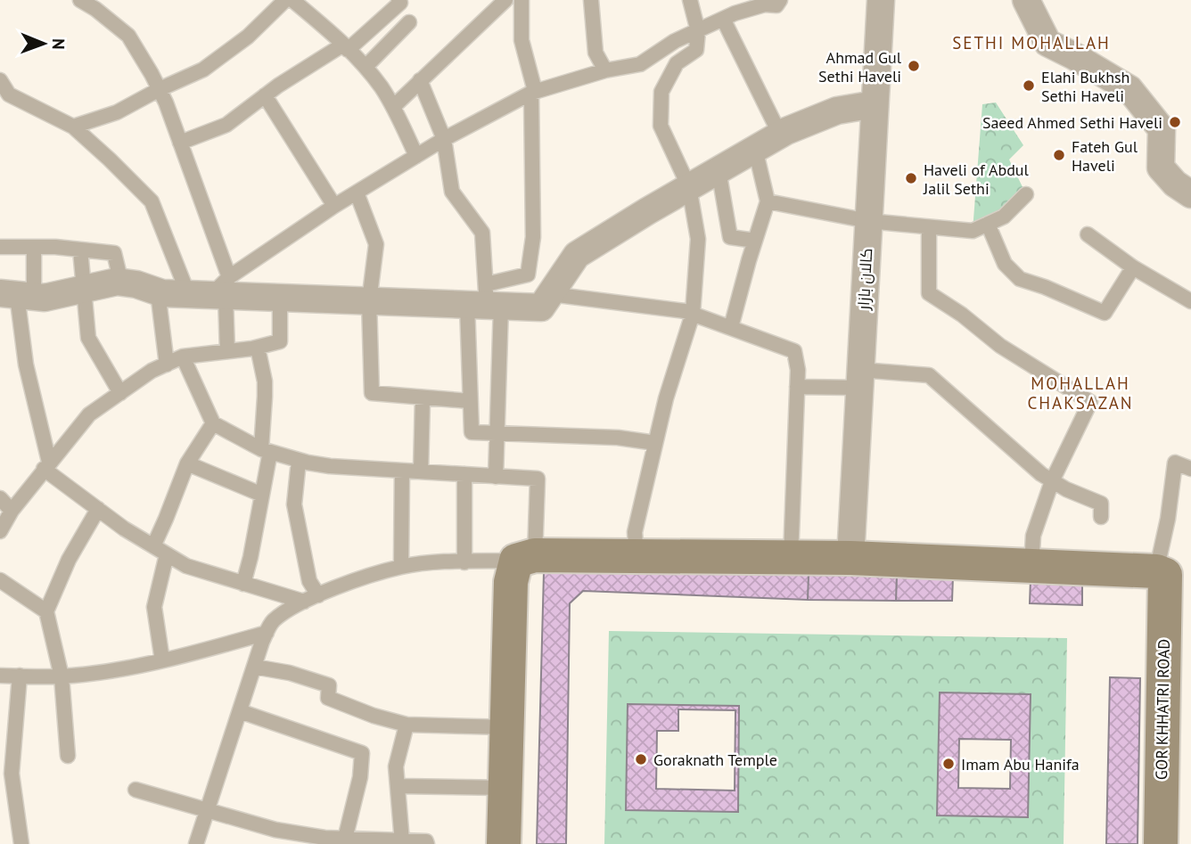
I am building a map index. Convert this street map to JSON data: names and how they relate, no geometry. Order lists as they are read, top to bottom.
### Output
{
  "streets": {
    "street": ["کالان بازار", "GOR KHHATRI ROAD"]
  },
  "districts": ["SETHI MOHALLAH", "MOHALLAH CHAKSAZAN"],
  "places": [
    "Ahmad Gul Sethi Haveli",
    "Elahi Bukhsh Sethi Haveli",
    "Saeed Ahmed Sethi Haveli",
    "Fateh Gul Haveli",
    "Haveli of Abdul Jalil Sethi",
    "Goraknath Temple",
    "Imam Abu Hanifa"
  ],
  "north": "right"
}
